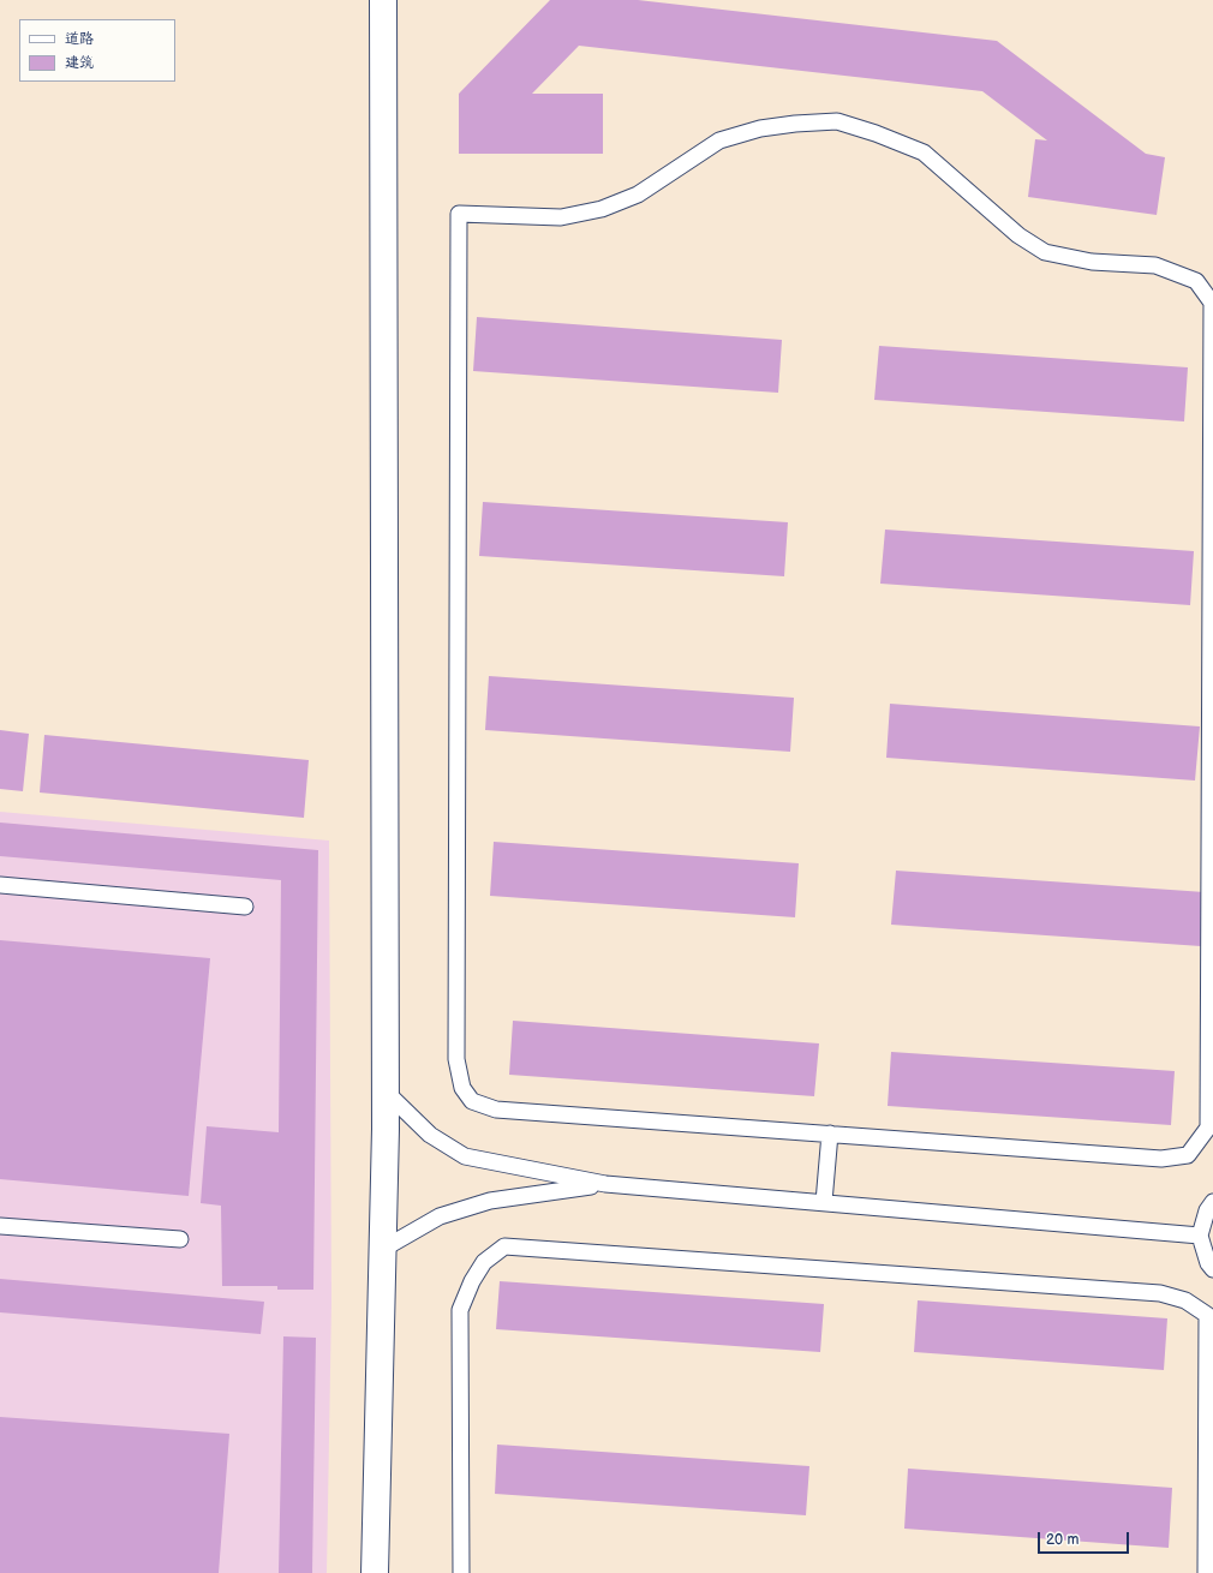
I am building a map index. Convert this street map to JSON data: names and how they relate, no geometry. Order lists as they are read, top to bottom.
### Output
{
  "legend": ["道路", "建筑"],
  "scale_bar": "20 m"
}
